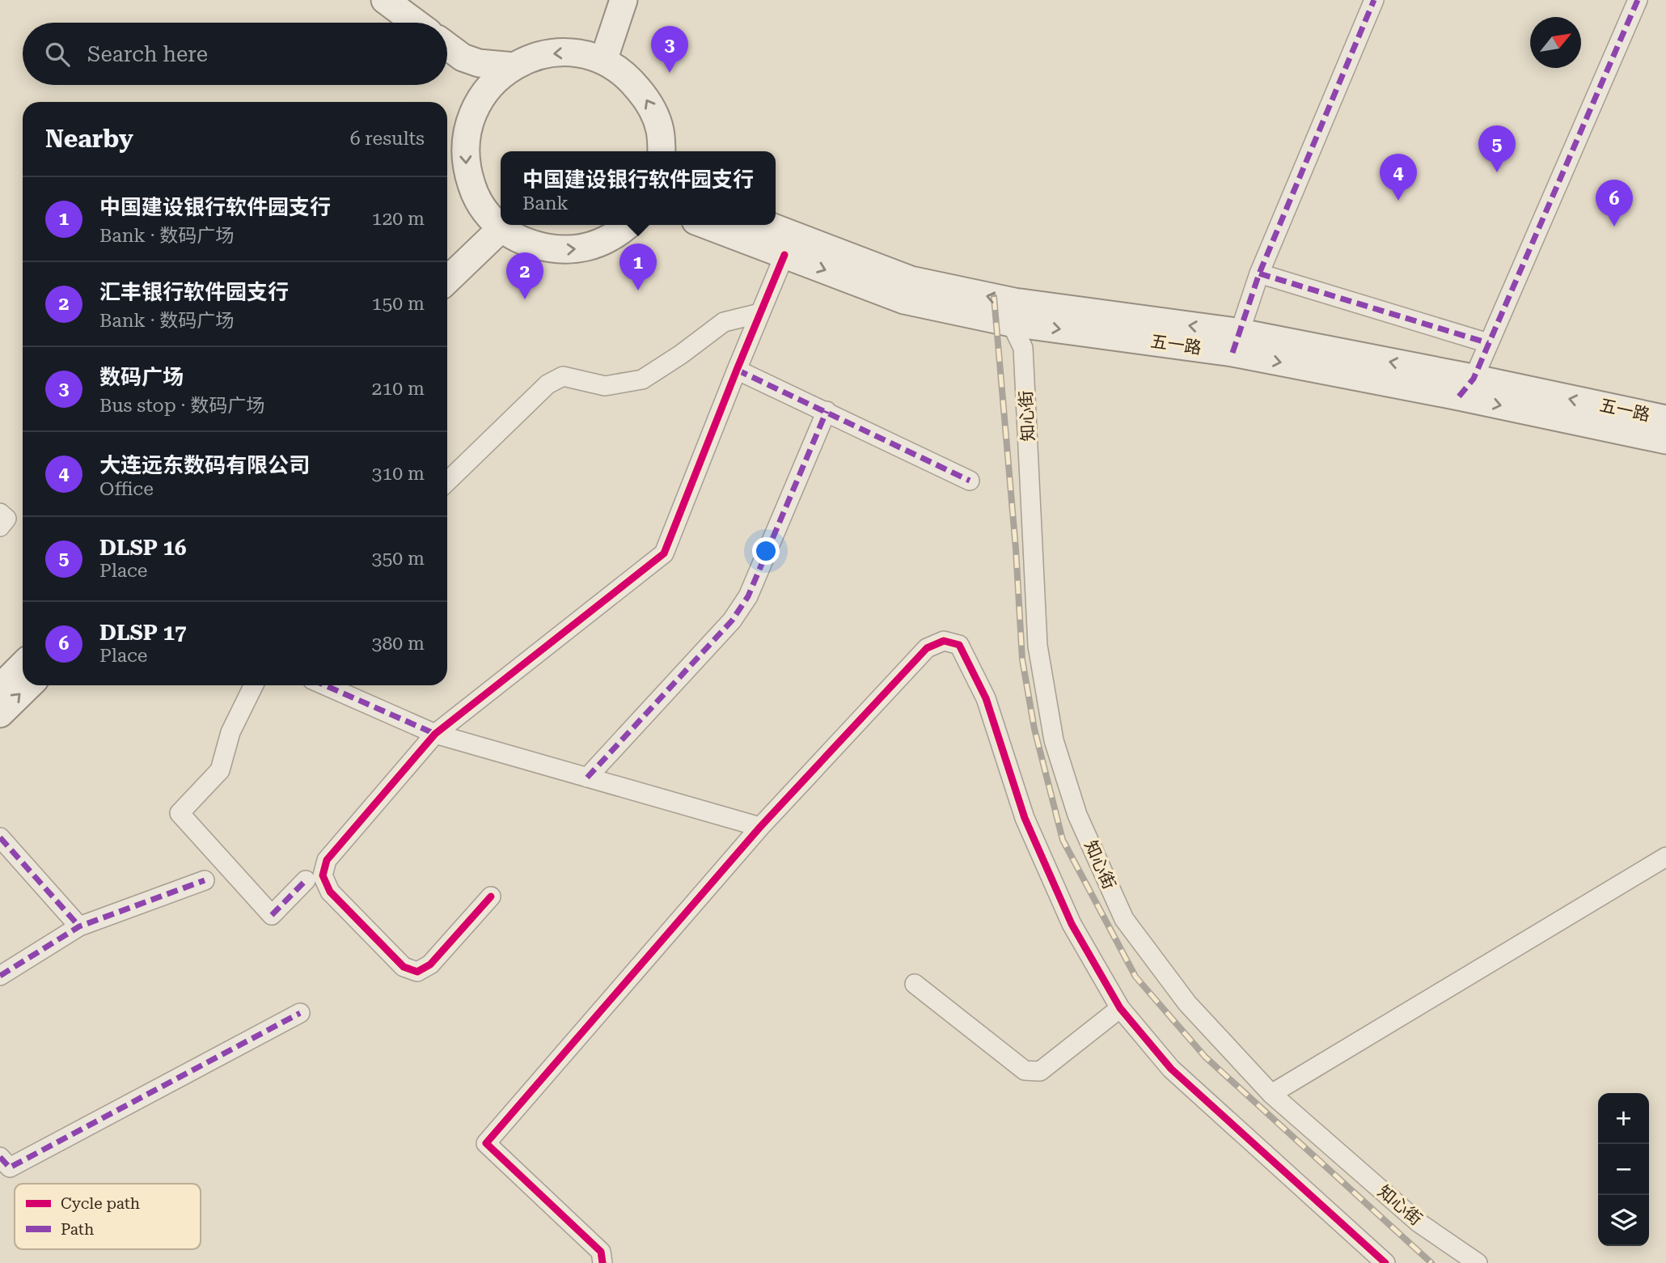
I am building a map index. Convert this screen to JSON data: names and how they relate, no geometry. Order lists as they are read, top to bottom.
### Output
{
  "streets": {
    "main road": ["五一路"],
    "street": ["知心街"]
  },
  "crossings": [
    ["五一路", "知心街"]
  ],
  "legend": ["Cycle path", "Path"],
  "north": "top right",
  "page": {
    "search": "Search here",
    "pins": [
      "3",
      "5",
      "4",
      "6",
      "1",
      "2"
    ],
    "heading": ["Nearby", "6 results"],
    "popup": ["中国建设银行软件园支行", "Bank"],
    "list": [
      {
        "mark": "1",
        "name": "中国建设银行软件园支行",
        "note": "Bank · 数码广场",
        "value": "120 m"
      },
      {
        "mark": "2",
        "name": "汇丰银行软件园支行",
        "note": "Bank · 数码广场",
        "value": "150 m"
      },
      {
        "mark": "3",
        "name": "数码广场",
        "note": "Bus stop · 数码广场",
        "value": "210 m"
      },
      {
        "mark": "4",
        "name": "大连远东数码有限公司",
        "note": "Office",
        "value": "310 m"
      },
      {
        "mark": "5",
        "name": "DLSP 16",
        "note": "Place",
        "value": "350 m"
      },
      {
        "mark": "6",
        "name": "DLSP 17",
        "note": "Place",
        "value": "380 m"
      }
    ],
    "map_buttons": ["+", "−"]
  }
}
